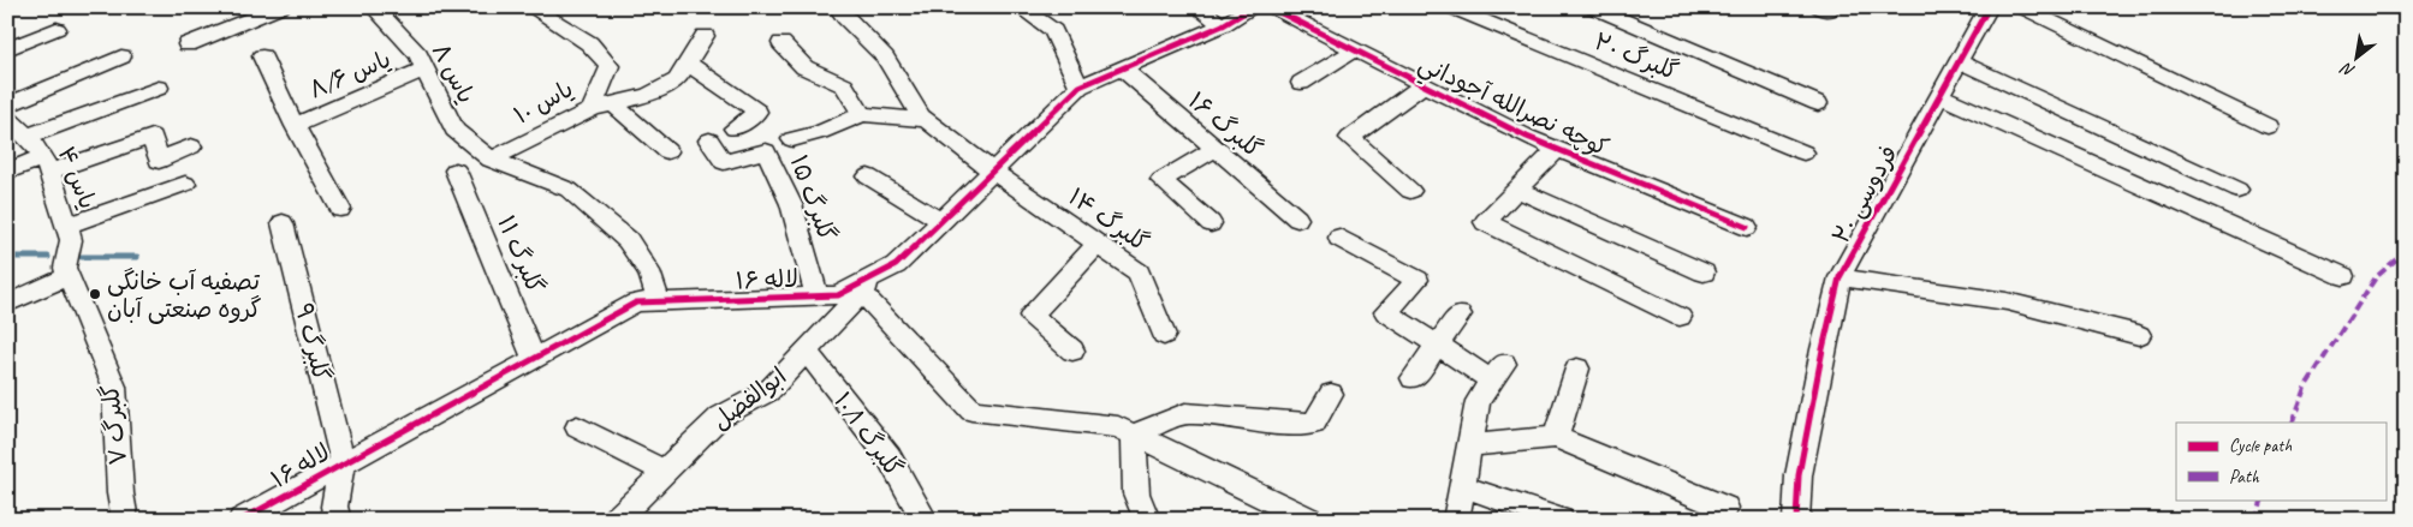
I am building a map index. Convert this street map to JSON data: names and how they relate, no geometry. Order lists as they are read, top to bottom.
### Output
{
  "streets": {
    "street": [
      "گلبرگ ۲۰",
      "یاس ۸",
      "یاس ۸/۶",
      "یاس ۱۰",
      "كوچه نصرالله آجوداني",
      "گلبرگ ۱۶",
      "یاس ۴",
      "فردوسی ۲۰",
      "گلبرگ ۱۵",
      "گلبرگ ۱۴",
      "گلبرگ ۱۱",
      "لاله ۱۶",
      "گلبرگ ۹",
      "ابوالفضل",
      "گلبرگ ۷",
      "گلبرگ ۱۰/۱"
    ]
  },
  "crossings": [
    ["یاس ۸", "یاس ۸/۶"],
    ["یاس ۸", "یاس ۱۰"],
    ["یاس ۸", "لاله ۱۶"],
    ["گلبرگ ۱۶", "لاله ۱۶"],
    ["یاس ۴", "گلبرگ ۷"],
    ["گلبرگ ۱۵", "لاله ۱۶"],
    ["گلبرگ ۱۴", "لاله ۱۶"],
    ["گلبرگ ۱۱", "لاله ۱۶"],
    ["لاله ۱۶", "گلبرگ ۹"],
    ["لاله ۱۶", "ابوالفضل"],
    ["ابوالفضل", "گلبرگ ۱۰/۱"]
  ],
  "places": ["تصفیه آب خانگی گروه صنعتی آبان"],
  "legend": ["Cycle path", "Path"],
  "north": "bottom left"
}
